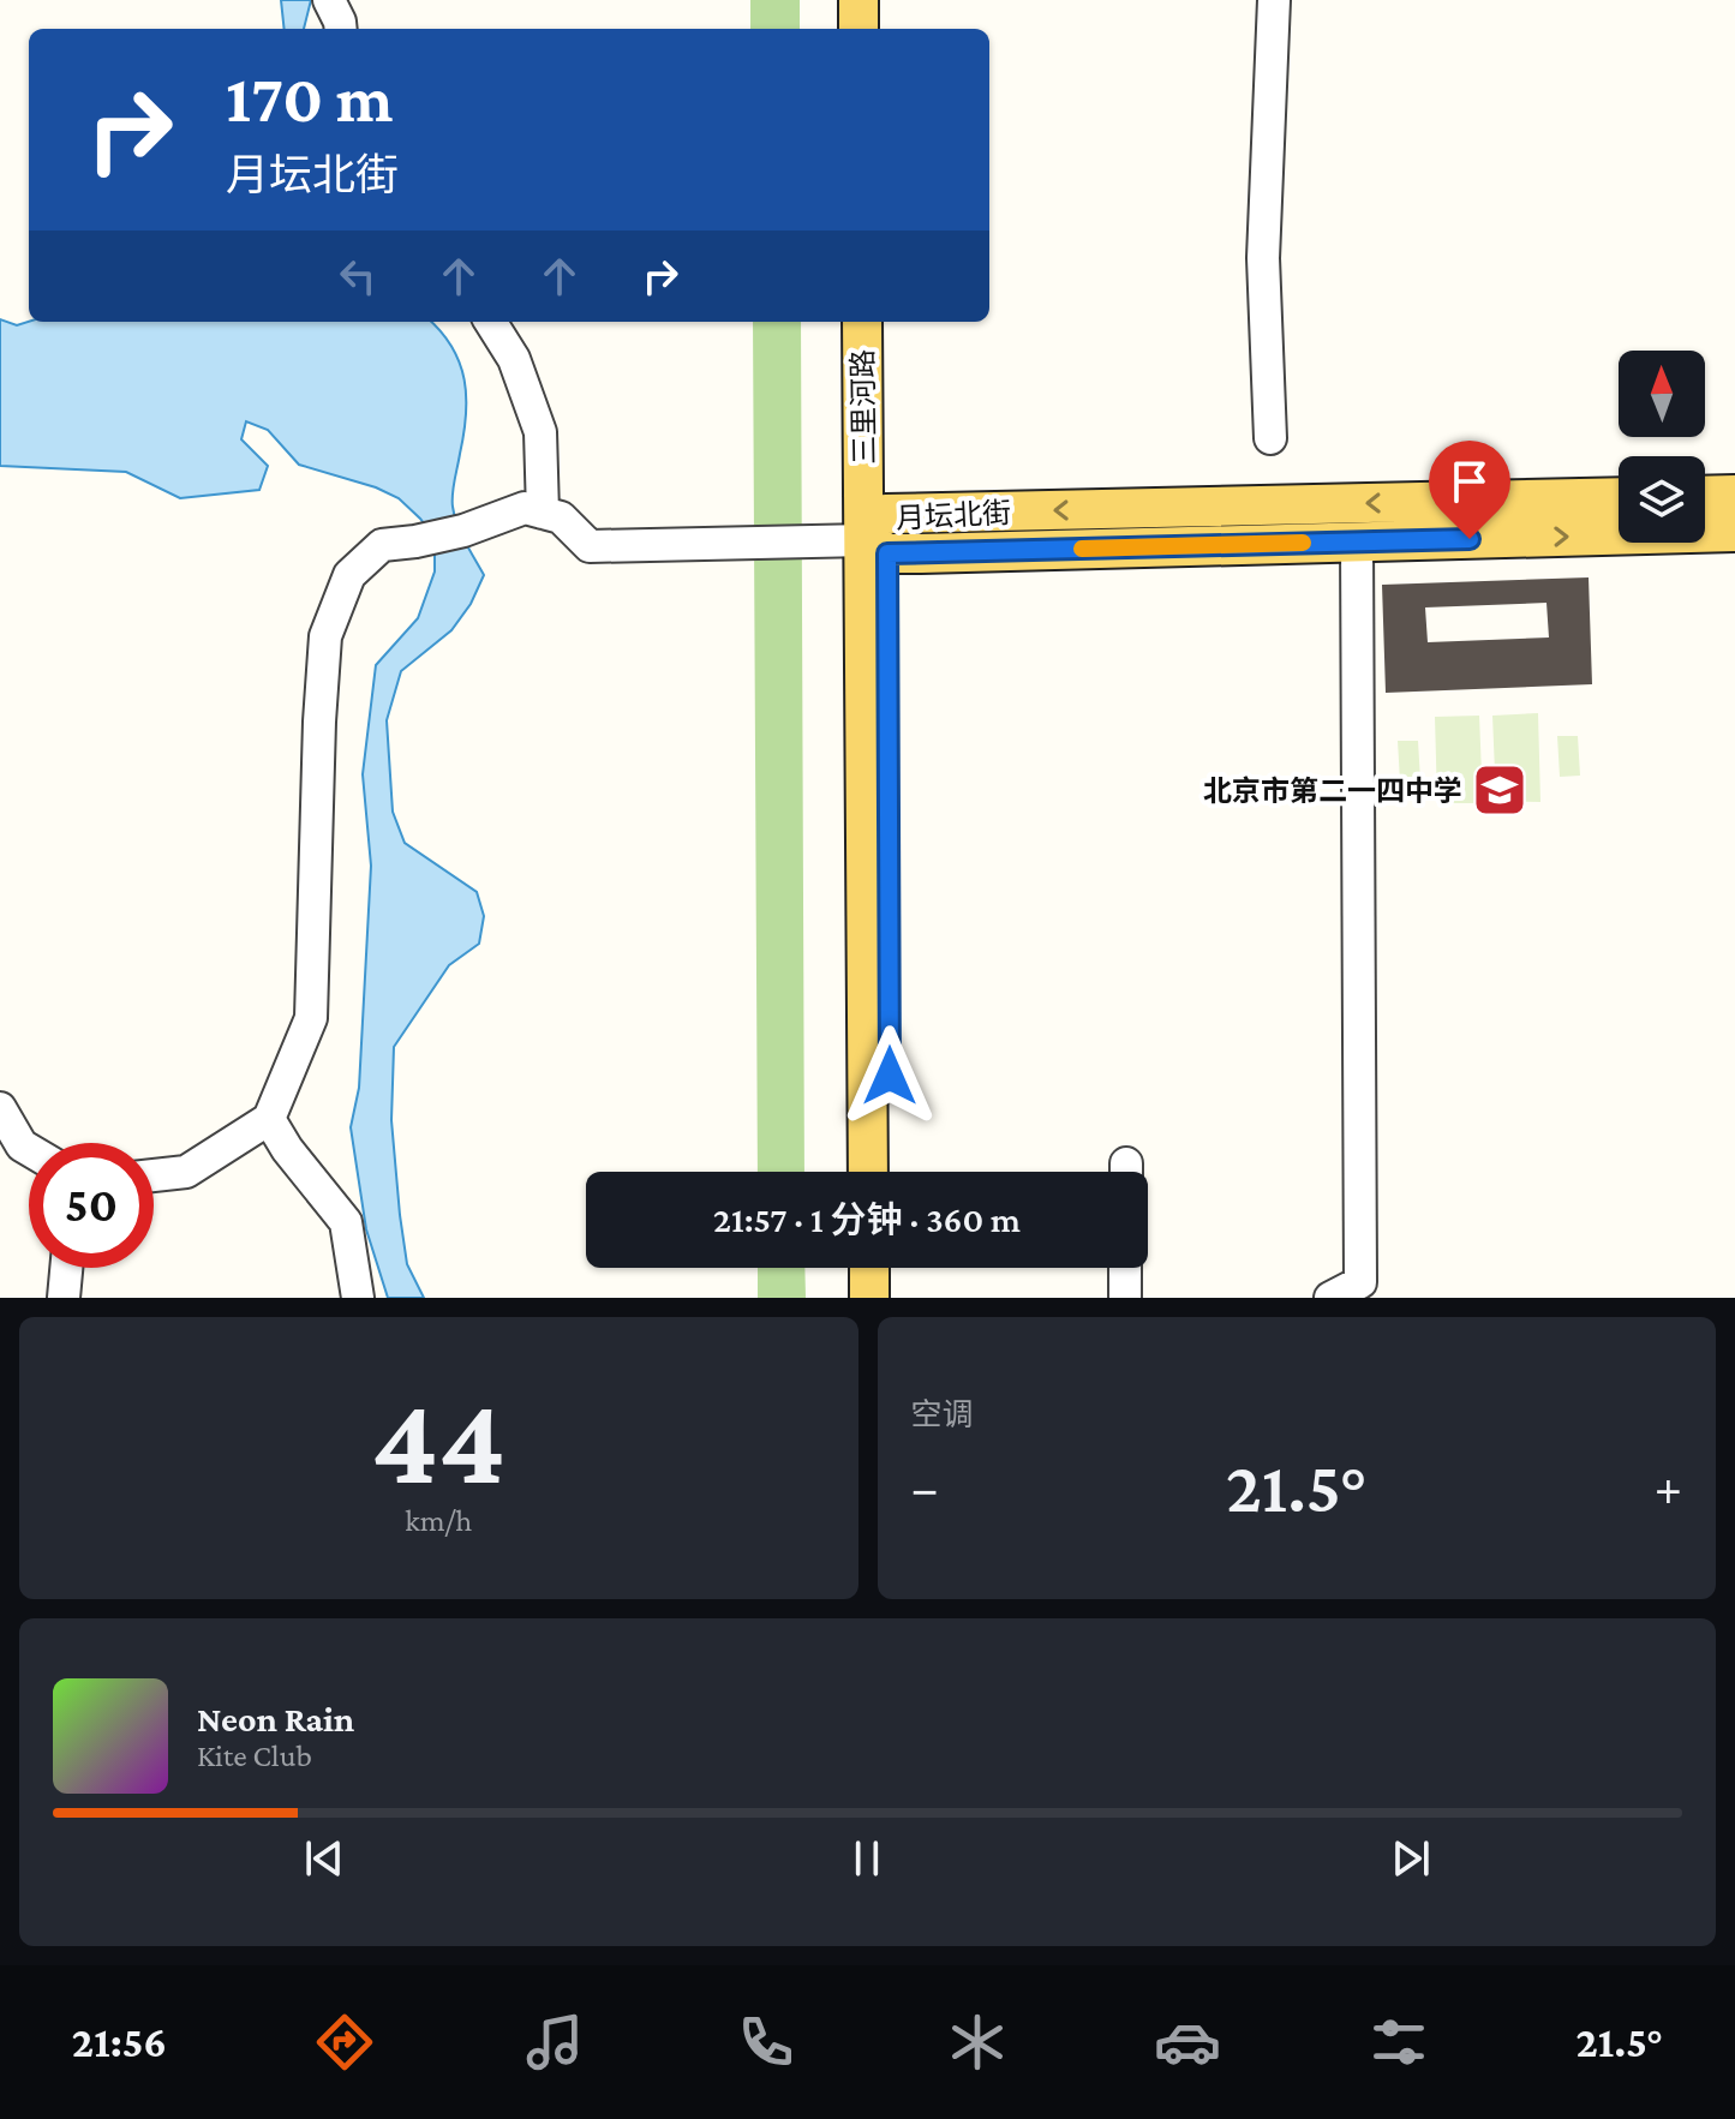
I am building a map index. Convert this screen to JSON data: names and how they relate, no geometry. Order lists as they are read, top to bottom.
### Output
{
  "streets": {
    "main road": ["三里河路", "月坛北街"]
  },
  "crossings": [
    ["三里河路", "月坛北街"]
  ],
  "places": {
    "school or university": ["北京市第二一四中学"]
  },
  "north": "top",
  "page": {
    "turn": ["170 m", "月坛北街"],
    "limit": "50",
    "trip": "21:57 · 1 分钟 · 360 m",
    "tile": [
      ["44", "km/h"],
      "空调"
    ],
    "heat": ["−", "21.5°", "+"],
    "song": ["Neon Rain", "Kite Club"],
    "tabs": ["21:56", "21.5°"]
  }
}
